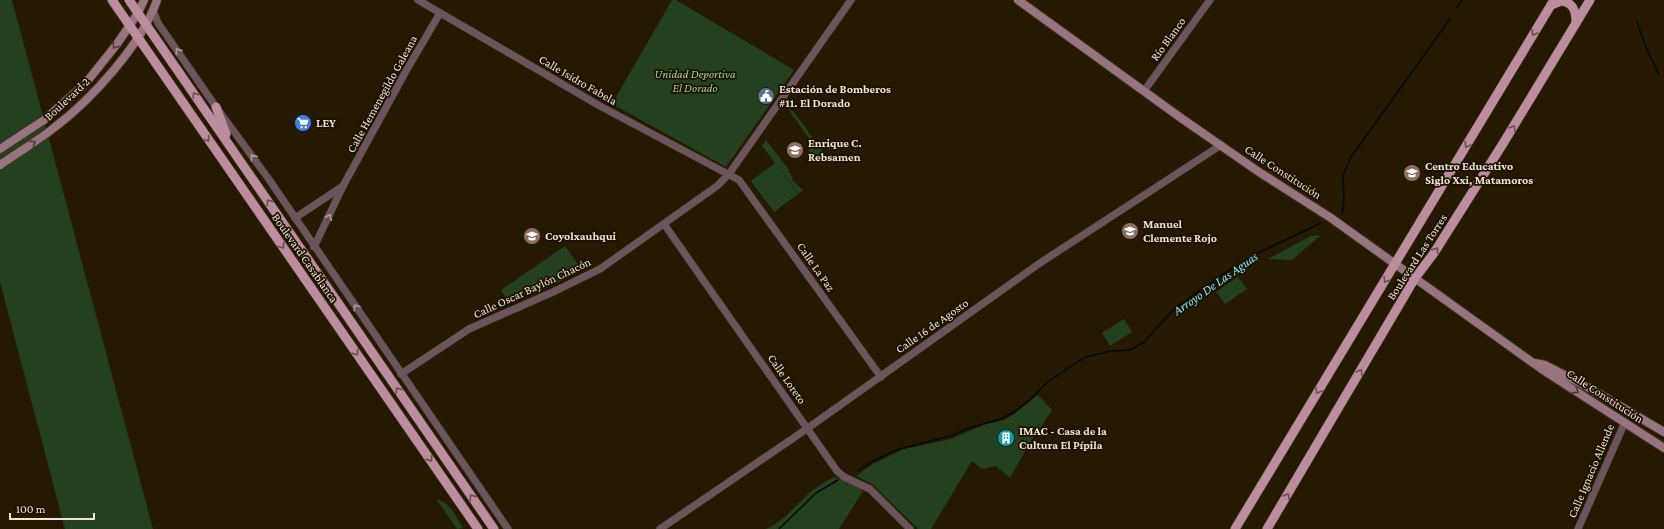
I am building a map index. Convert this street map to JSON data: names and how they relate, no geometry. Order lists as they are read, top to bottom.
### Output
{
  "streets": {
    "main road": [
      "Boulevard 2",
      "Calle Constitución",
      "Boulevard Las Torres",
      "Boulevard Casablanca"
    ],
    "street": [
      "Río Blanco",
      "Calle Isidro Fabela",
      "Calle Hemenegildo Galeana",
      "Calle La Paz",
      "Calle Oscar Baylón Chacón",
      "Calle 16 de Agosto",
      "Calle Loreto",
      "Calle Ignacio Allende"
    ]
  },
  "crossings": [
    ["Río Blanco", "Calle Constitución"],
    ["Calle Isidro Fabela", "Calle Hemenegildo Galeana"],
    ["Calle Isidro Fabela", "Calle La Paz"],
    ["Calle Isidro Fabela", "Calle Oscar Baylón Chacón"],
    ["Boulevard 2", "Boulevard Casablanca"],
    ["Calle Constitución", "Boulevard Las Torres"],
    ["Calle Constitución", "Calle 16 de Agosto"],
    ["Calle Constitución", "Calle Ignacio Allende"],
    ["Calle La Paz", "Calle Oscar Baylón Chacón"],
    ["Calle La Paz", "Calle 16 de Agosto"],
    ["Calle Oscar Baylón Chacón", "Calle Loreto"],
    ["Calle 16 de Agosto", "Calle Loreto"]
  ],
  "water": ["Arroyo De Las Aguas"],
  "parks": ["Unidad Deportiva El Dorado"],
  "places": {
    "public building": ["Estación de Bomberos #11. El Dorado"],
    "supermarket": ["LEY"],
    "school or university": [
      "Enrique C. Rebsamen",
      "Centro Educativo Siglo Xxi, Matamoros",
      "Manuel Clemente Rojo",
      "Coyolxauhqui"
    ],
    "building": ["IMAC - Casa de la Cultura El Pípila"]
  },
  "scale_bar": "100 m"
}
